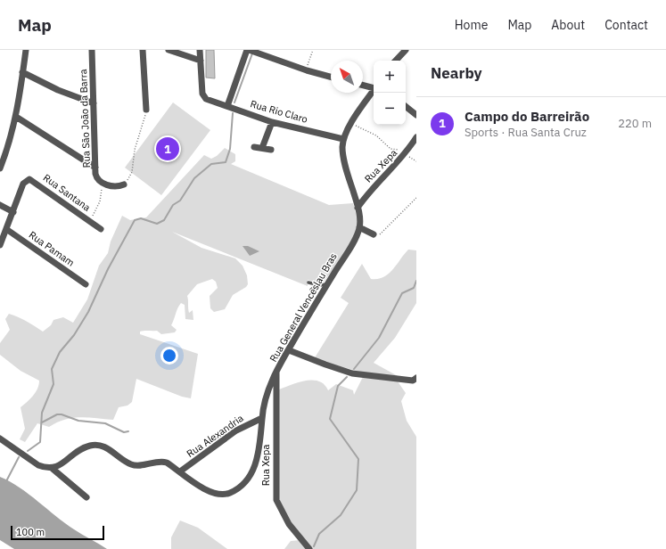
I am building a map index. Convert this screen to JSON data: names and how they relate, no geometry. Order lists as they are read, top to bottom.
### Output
{
  "streets": {
    "street": [
      "Rua Rio Claro",
      "Rua São João da Barra",
      "Rua Xepa",
      "Rua Santana",
      "Rua Pamam",
      "Rua General Venceslau Bras",
      "Rua Alexandria"
    ]
  },
  "crossings": [
    ["Rua Rio Claro", "Rua General Venceslau Bras"],
    ["Rua São João da Barra", "Rua Santana"],
    ["Rua Xepa", "Rua General Venceslau Bras"],
    ["Rua General Venceslau Bras", "Rua Alexandria"]
  ],
  "scale_bar": "100 m",
  "north": "top left",
  "page": {
    "header": "Map",
    "nav": [
      "Home",
      "Map",
      "About",
      "Contact"
    ],
    "heading": "Nearby",
    "map_buttons": ["+", "−"],
    "list": [
      {
        "mark": "1",
        "name": "Campo do Barreirão",
        "note": "Sports · Rua Santa Cruz",
        "value": "220 m"
      }
    ],
    "pins": "1",
    "scale": "100 m"
  }
}
